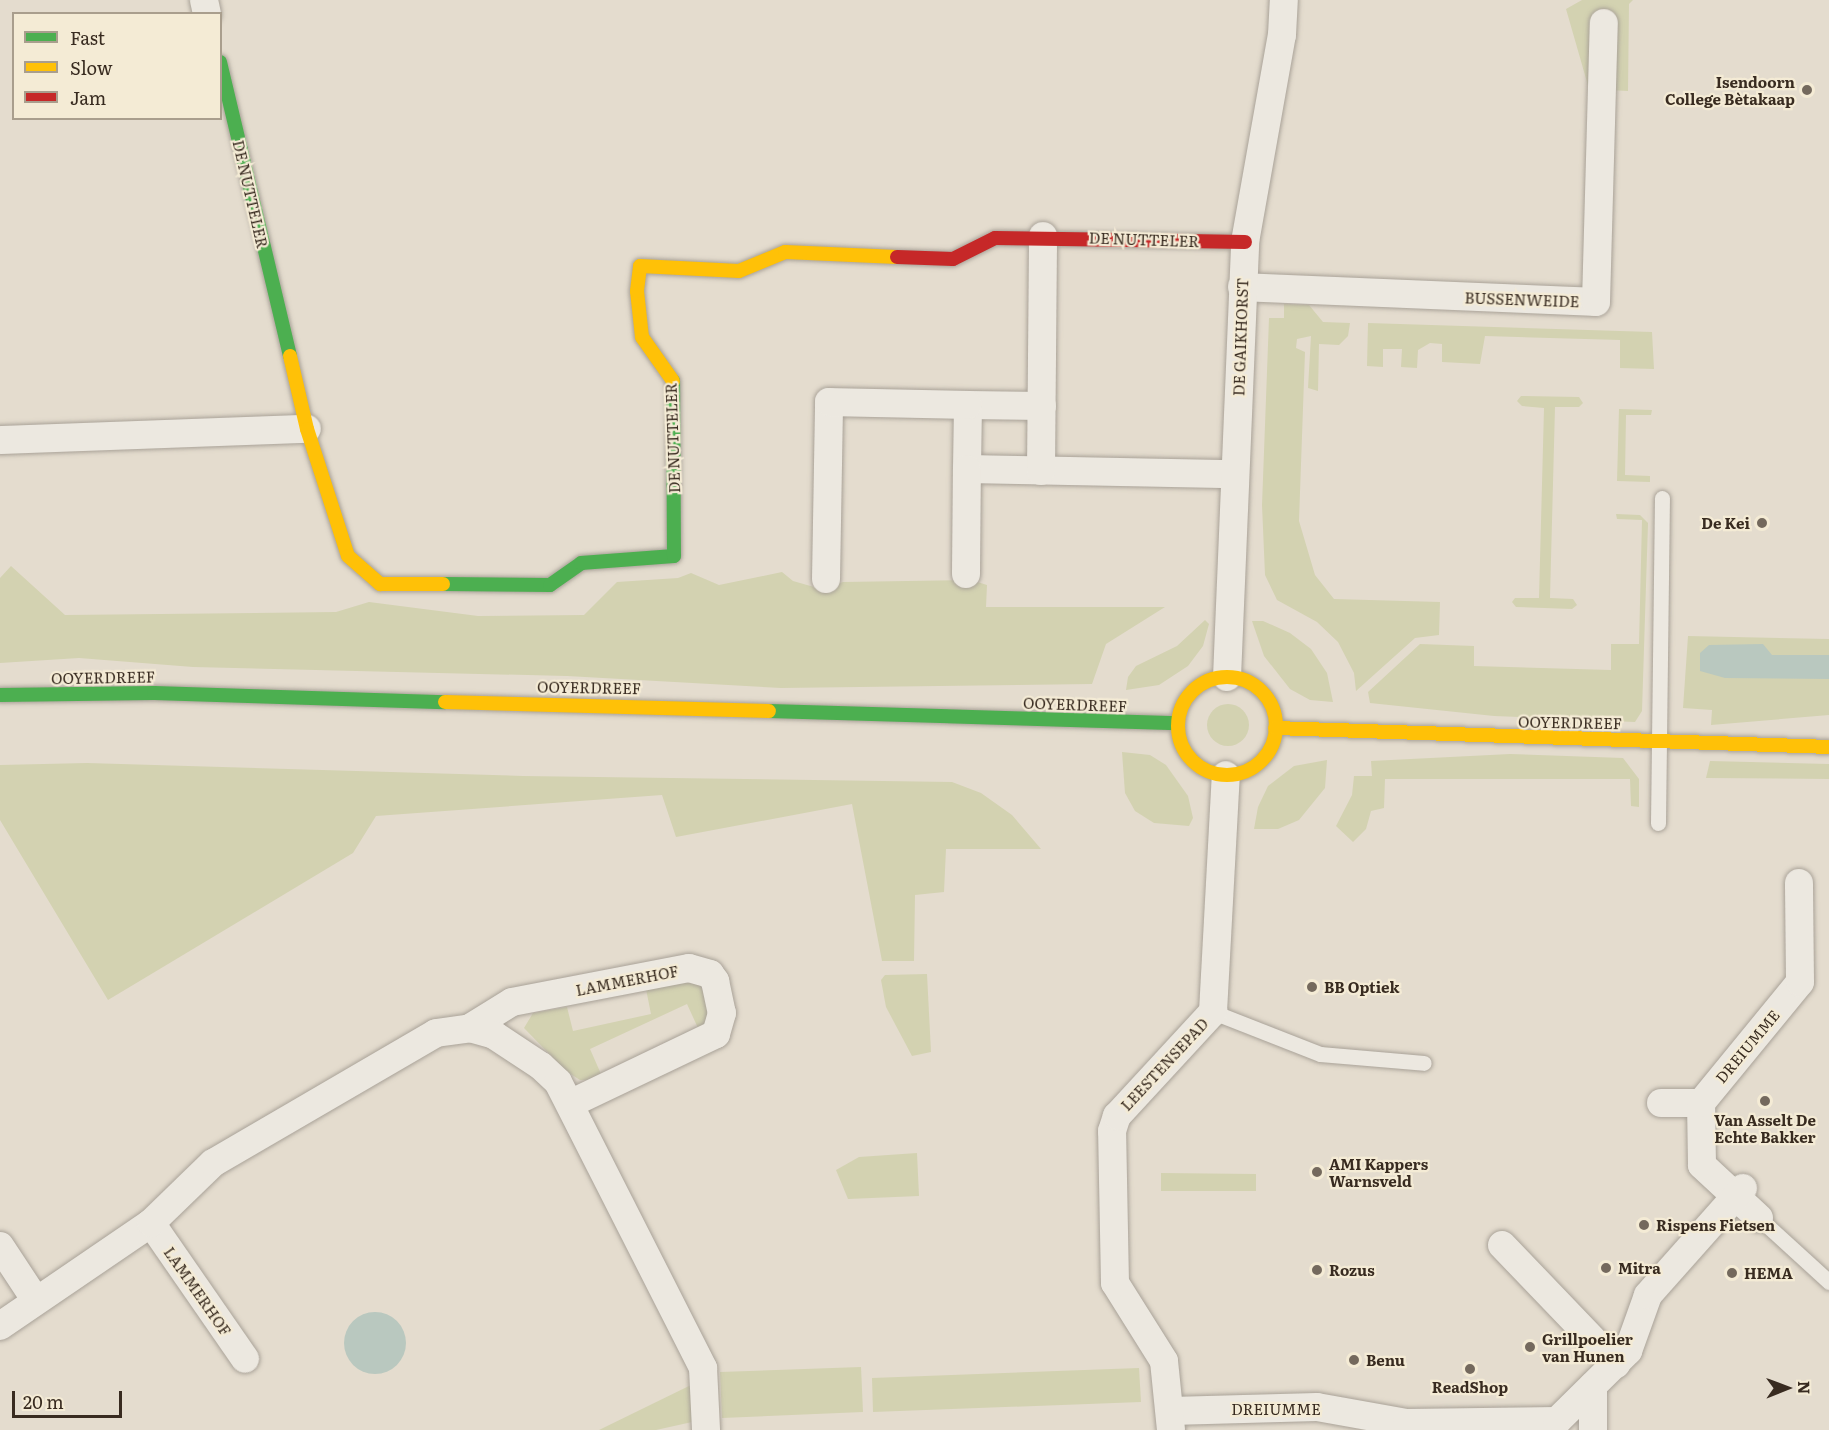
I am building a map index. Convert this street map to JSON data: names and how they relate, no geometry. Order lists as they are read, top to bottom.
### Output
{
  "streets": {
    "street": [
      "DE NUTTELER",
      "BUSSENWEIDE",
      "DE GAIKHORST",
      "OOYERDREEF",
      "LAMMERHOF",
      "DREIUMME",
      "LEESTENSEPAD"
    ]
  },
  "crossings": [
    ["DE NUTTELER", "DE GAIKHORST"],
    ["BUSSENWEIDE", "DE GAIKHORST"],
    ["DE GAIKHORST", "OOYERDREEF"],
    ["DE GAIKHORST", "LEESTENSEPAD"],
    ["OOYERDREEF", "LEESTENSEPAD"],
    ["DREIUMME", "LEESTENSEPAD"]
  ],
  "places": [
    "Isendoorn College Bètakaap",
    "De Kei",
    "BB Optiek",
    "Van Asselt De Echte Bakker",
    "AMI Kappers Warnsveld",
    "Rispens Fietsen",
    "Mitra",
    "Rozus",
    "HEMA",
    "Grillpoelier van Hunen",
    "Benu",
    "ReadShop"
  ],
  "legend": ["Fast", "Slow", "Jam"],
  "scale_bar": "20 m",
  "north": "right"
}
